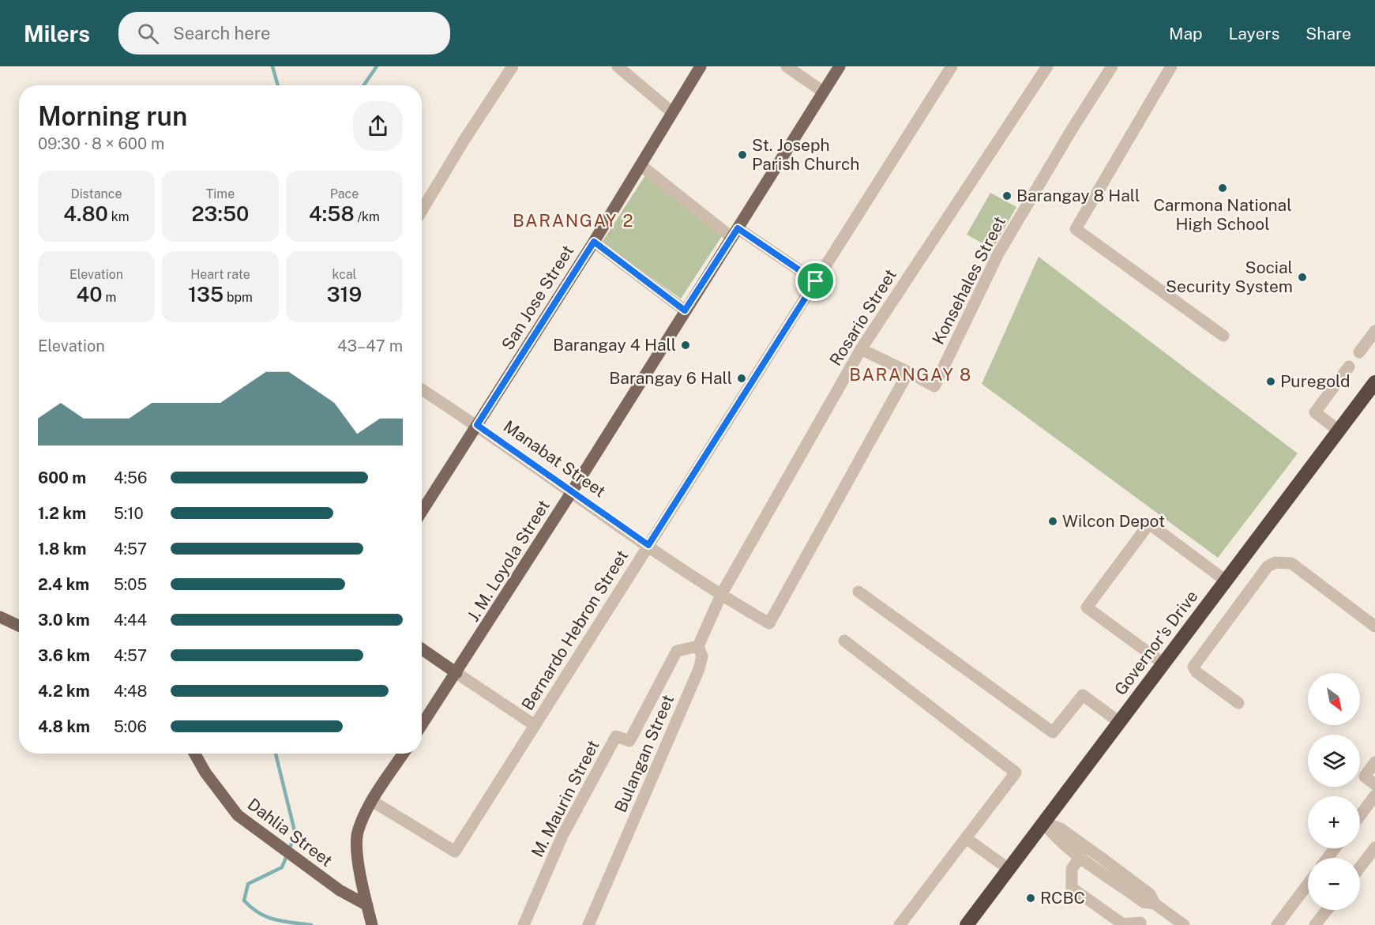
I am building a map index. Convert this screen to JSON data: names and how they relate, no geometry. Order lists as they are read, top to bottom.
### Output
{
  "streets": {
    "highway": ["Governor's Drive"],
    "main road": ["San Jose Street", "J. M. Loyola Street", "Dahlia Street"],
    "street": [
      "Konsehales Street",
      "Rosario Street",
      "Manabat Street",
      "Bernardo Hebron Street",
      "Bulangan Street",
      "M. Maurin Street"
    ]
  },
  "crossings": [
    ["Konsehales Street", "Manabat Street"],
    ["San Jose Street", "Manabat Street"],
    ["Rosario Street", "Manabat Street"],
    ["Rosario Street", "Bulangan Street"],
    ["Manabat Street", "J. M. Loyola Street"],
    ["Manabat Street", "Bernardo Hebron Street"],
    ["Manabat Street", "Bulangan Street"],
    ["Bulangan Street", "M. Maurin Street"]
  ],
  "districts": ["BARANGAY 2", "BARANGAY 8"],
  "places": [
    "St. Joseph Parish Church",
    "Carmona National High School",
    "Barangay 8 Hall",
    "Social Security System",
    "Barangay 4 Hall",
    "Barangay 6 Hall",
    "Puregold",
    "Wilcon Depot",
    "RCBC"
  ],
  "north": "bottom right",
  "page": {
    "header": "Milers",
    "search": "Search here",
    "nav": ["Map", "Layers", "Share"],
    "heading": ["Morning run", "09:30 · 8 × 600 m"],
    "stats": [
      ["Distance", "4.80 km"],
      ["Time", "23:50"],
      ["Pace", "4:58 /km"],
      ["Elevation", "40 m"],
      ["Heart rate", "135 bpm"],
      ["kcal", "319"]
    ],
    "chart": ["Elevation", "43–47 m"],
    "list": [
      {
        "name": "600 m",
        "note": "4:56"
      },
      {
        "name": "1.2 km",
        "note": "5:10"
      },
      {
        "name": "1.8 km",
        "note": "4:57"
      },
      {
        "name": "2.4 km",
        "note": "5:05"
      },
      {
        "name": "3.0 km",
        "note": "4:44"
      },
      {
        "name": "3.6 km",
        "note": "4:57"
      },
      {
        "name": "4.2 km",
        "note": "4:48"
      },
      {
        "name": "4.8 km",
        "note": "5:06"
      }
    ],
    "map_buttons": ["+", "−"]
  }
}
